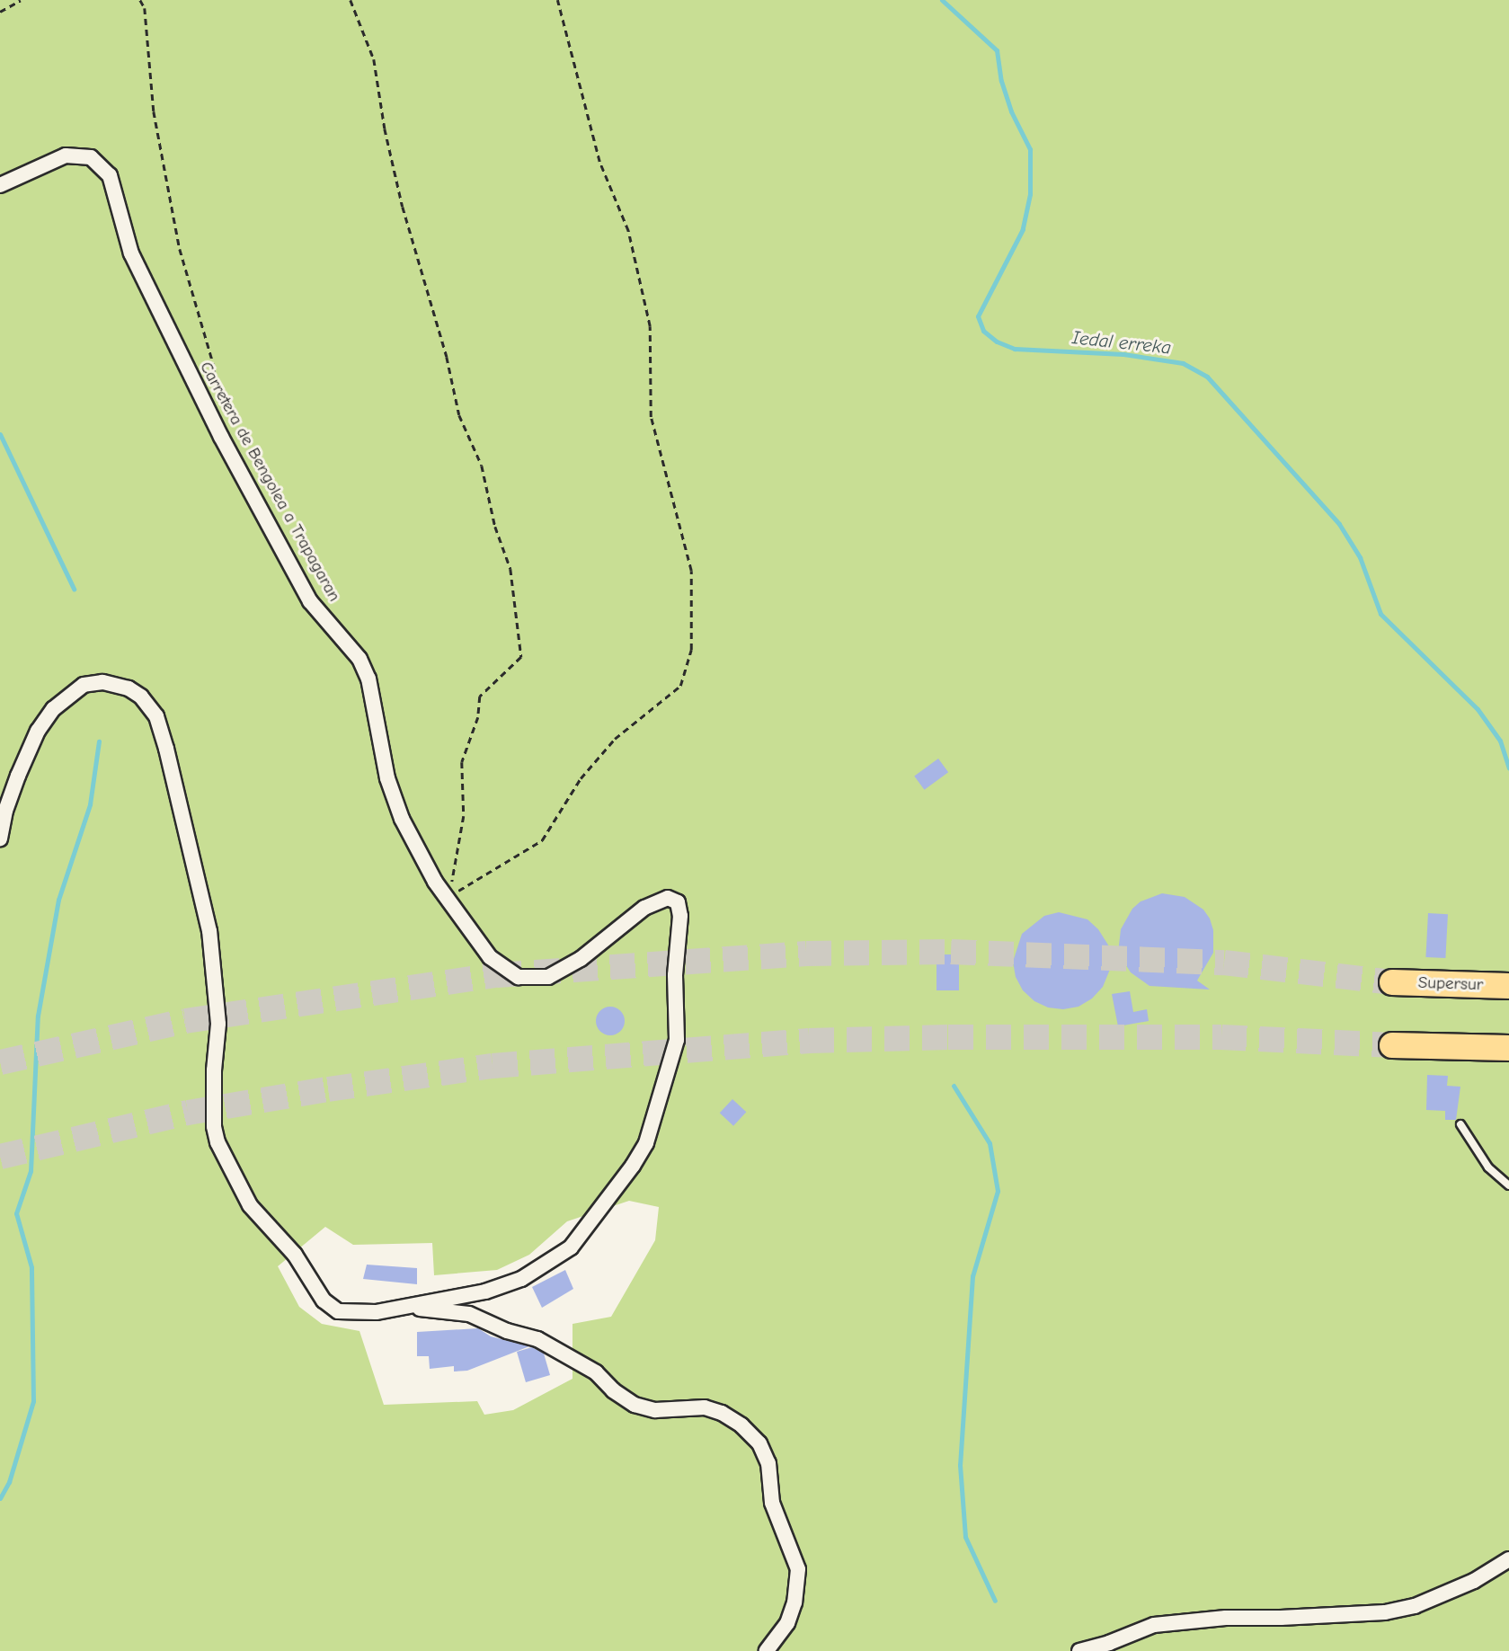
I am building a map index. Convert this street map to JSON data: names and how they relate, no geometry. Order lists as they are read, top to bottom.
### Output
{
  "streets": {
    "highway": ["Supersur"],
    "street": ["Carretera de Bengolea a Trapagaran"]
  },
  "water": ["Iedal erreka"]
}
